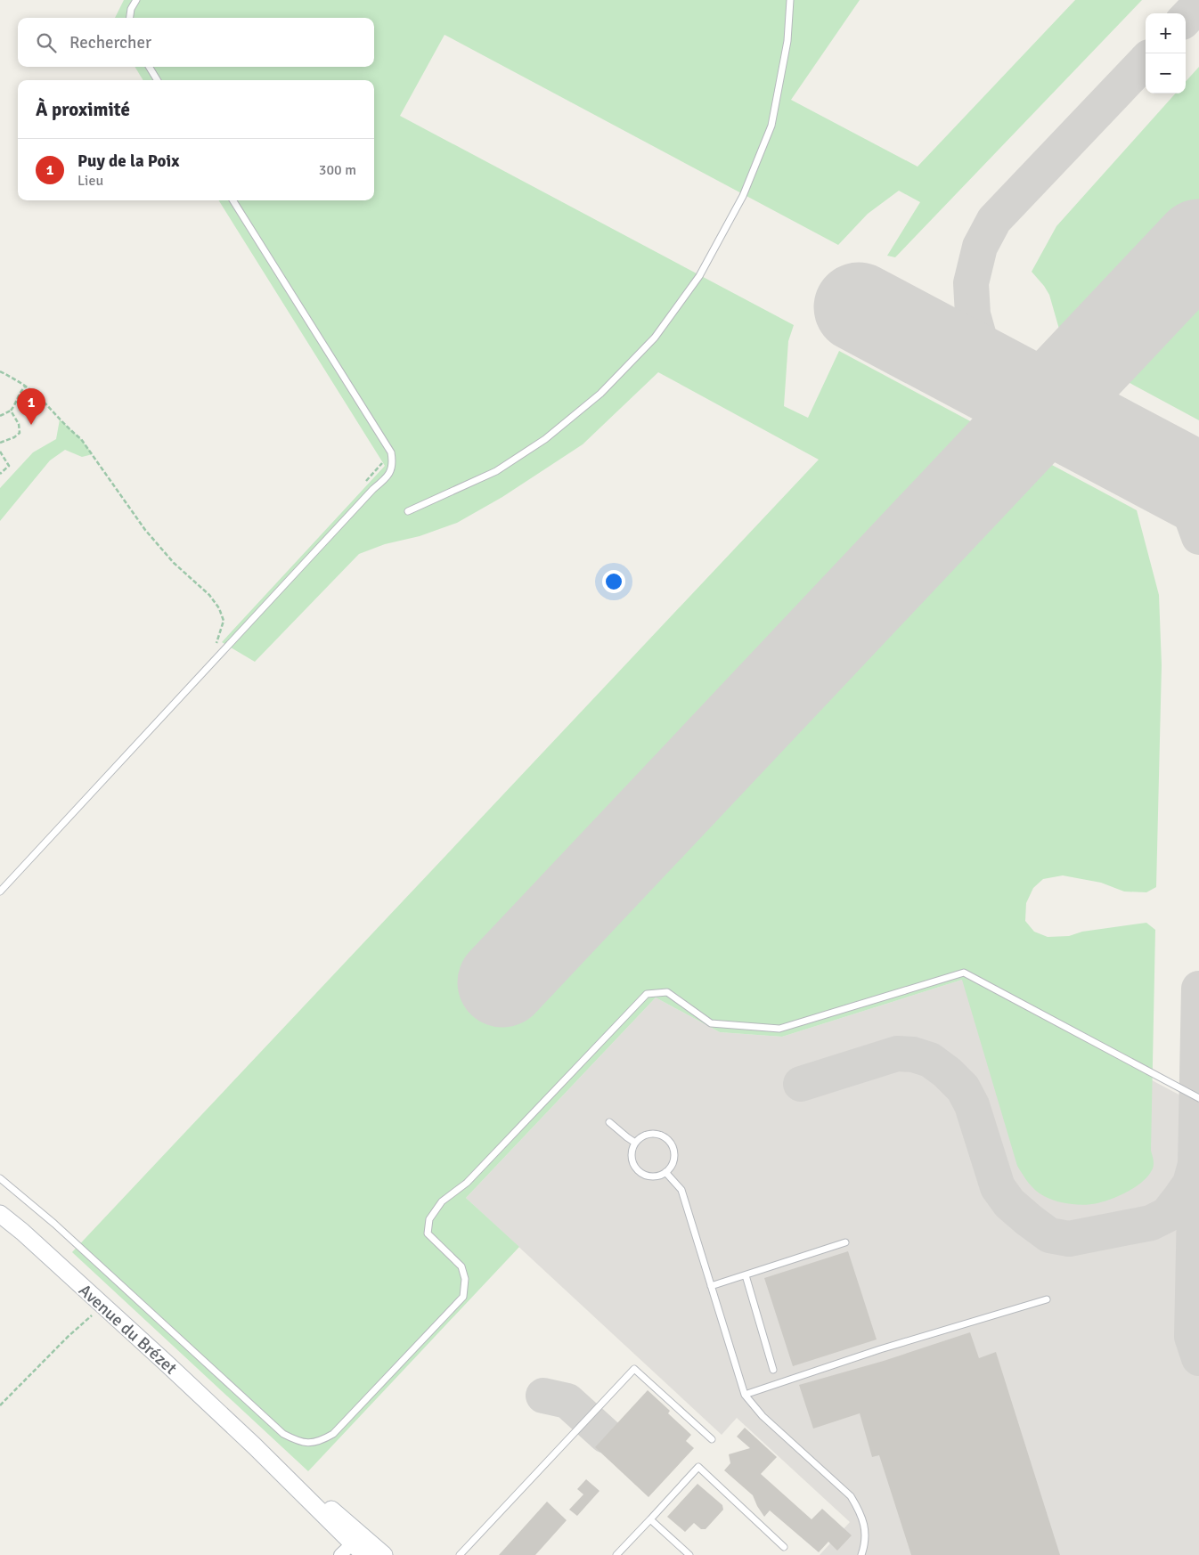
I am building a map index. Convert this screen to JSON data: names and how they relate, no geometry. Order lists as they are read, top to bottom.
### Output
{
  "streets": {
    "main road": ["Avenue du Brézet"]
  },
  "page": {
    "map_buttons": ["+", "−"],
    "search": "Rechercher",
    "heading": "À proximité",
    "list": [
      {
        "mark": "1",
        "name": "Puy de la Poix",
        "note": "Lieu",
        "value": "300 m"
      }
    ],
    "pins": "1"
  }
}
